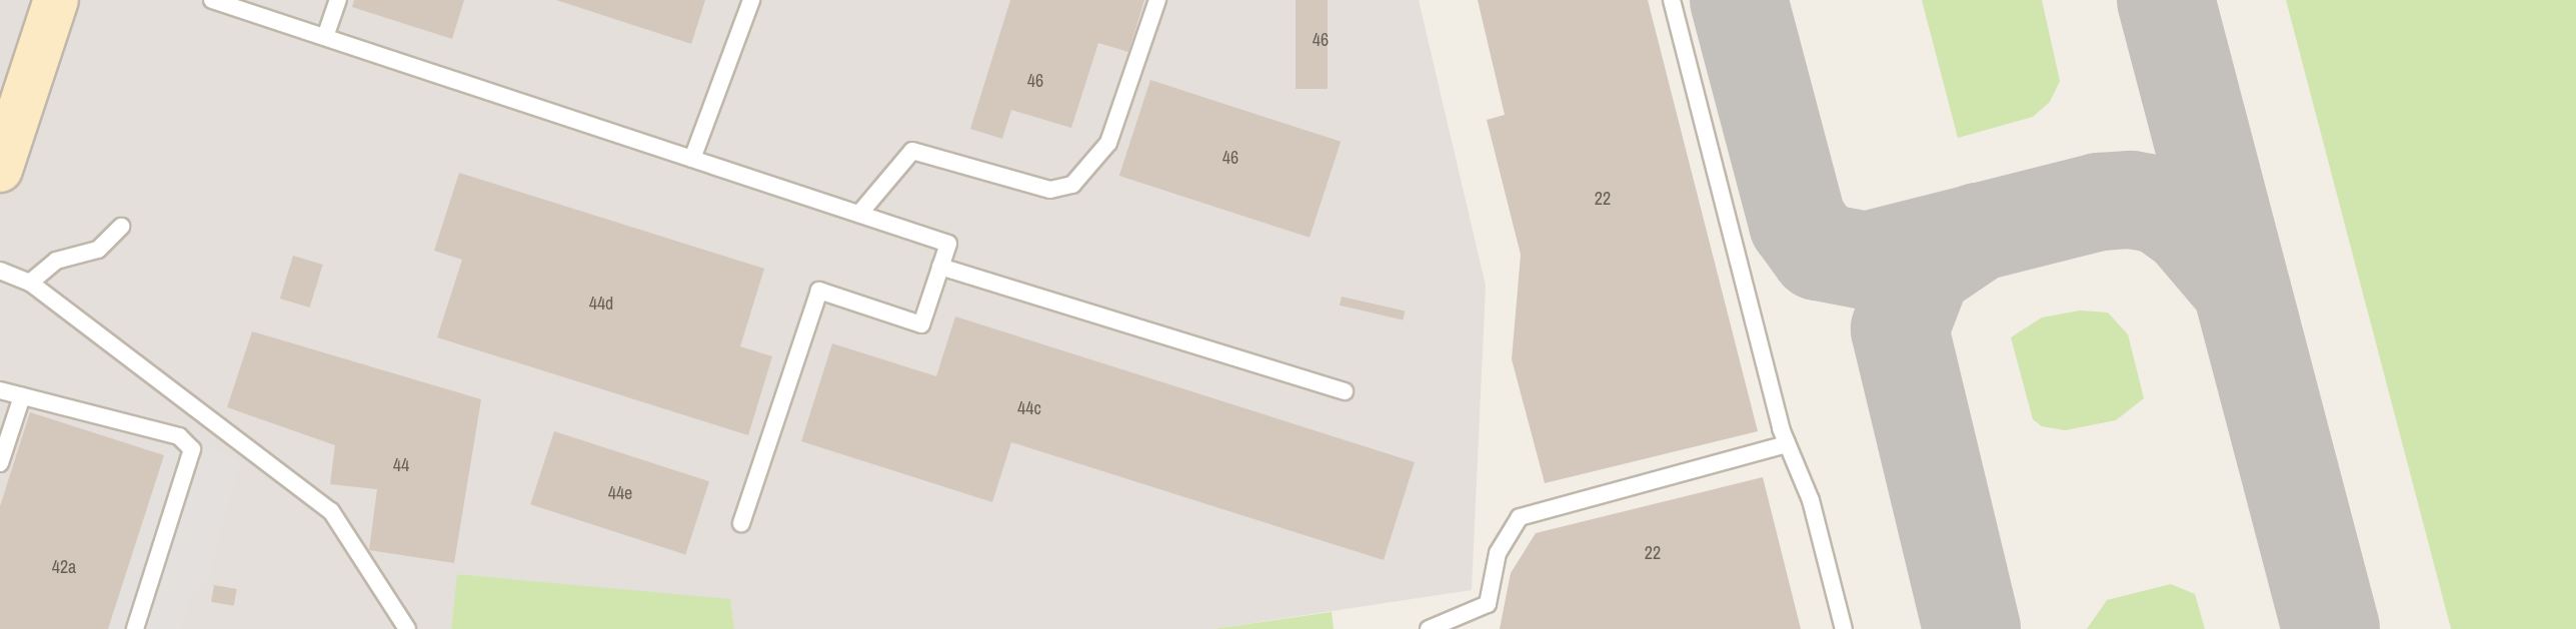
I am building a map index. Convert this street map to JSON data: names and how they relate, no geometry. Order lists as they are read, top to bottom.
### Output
{
  "house_numbers": [
    "46",
    "46",
    "46",
    "22",
    "44d",
    "44c",
    "44",
    "44e",
    "22",
    "42a"
  ]
}
